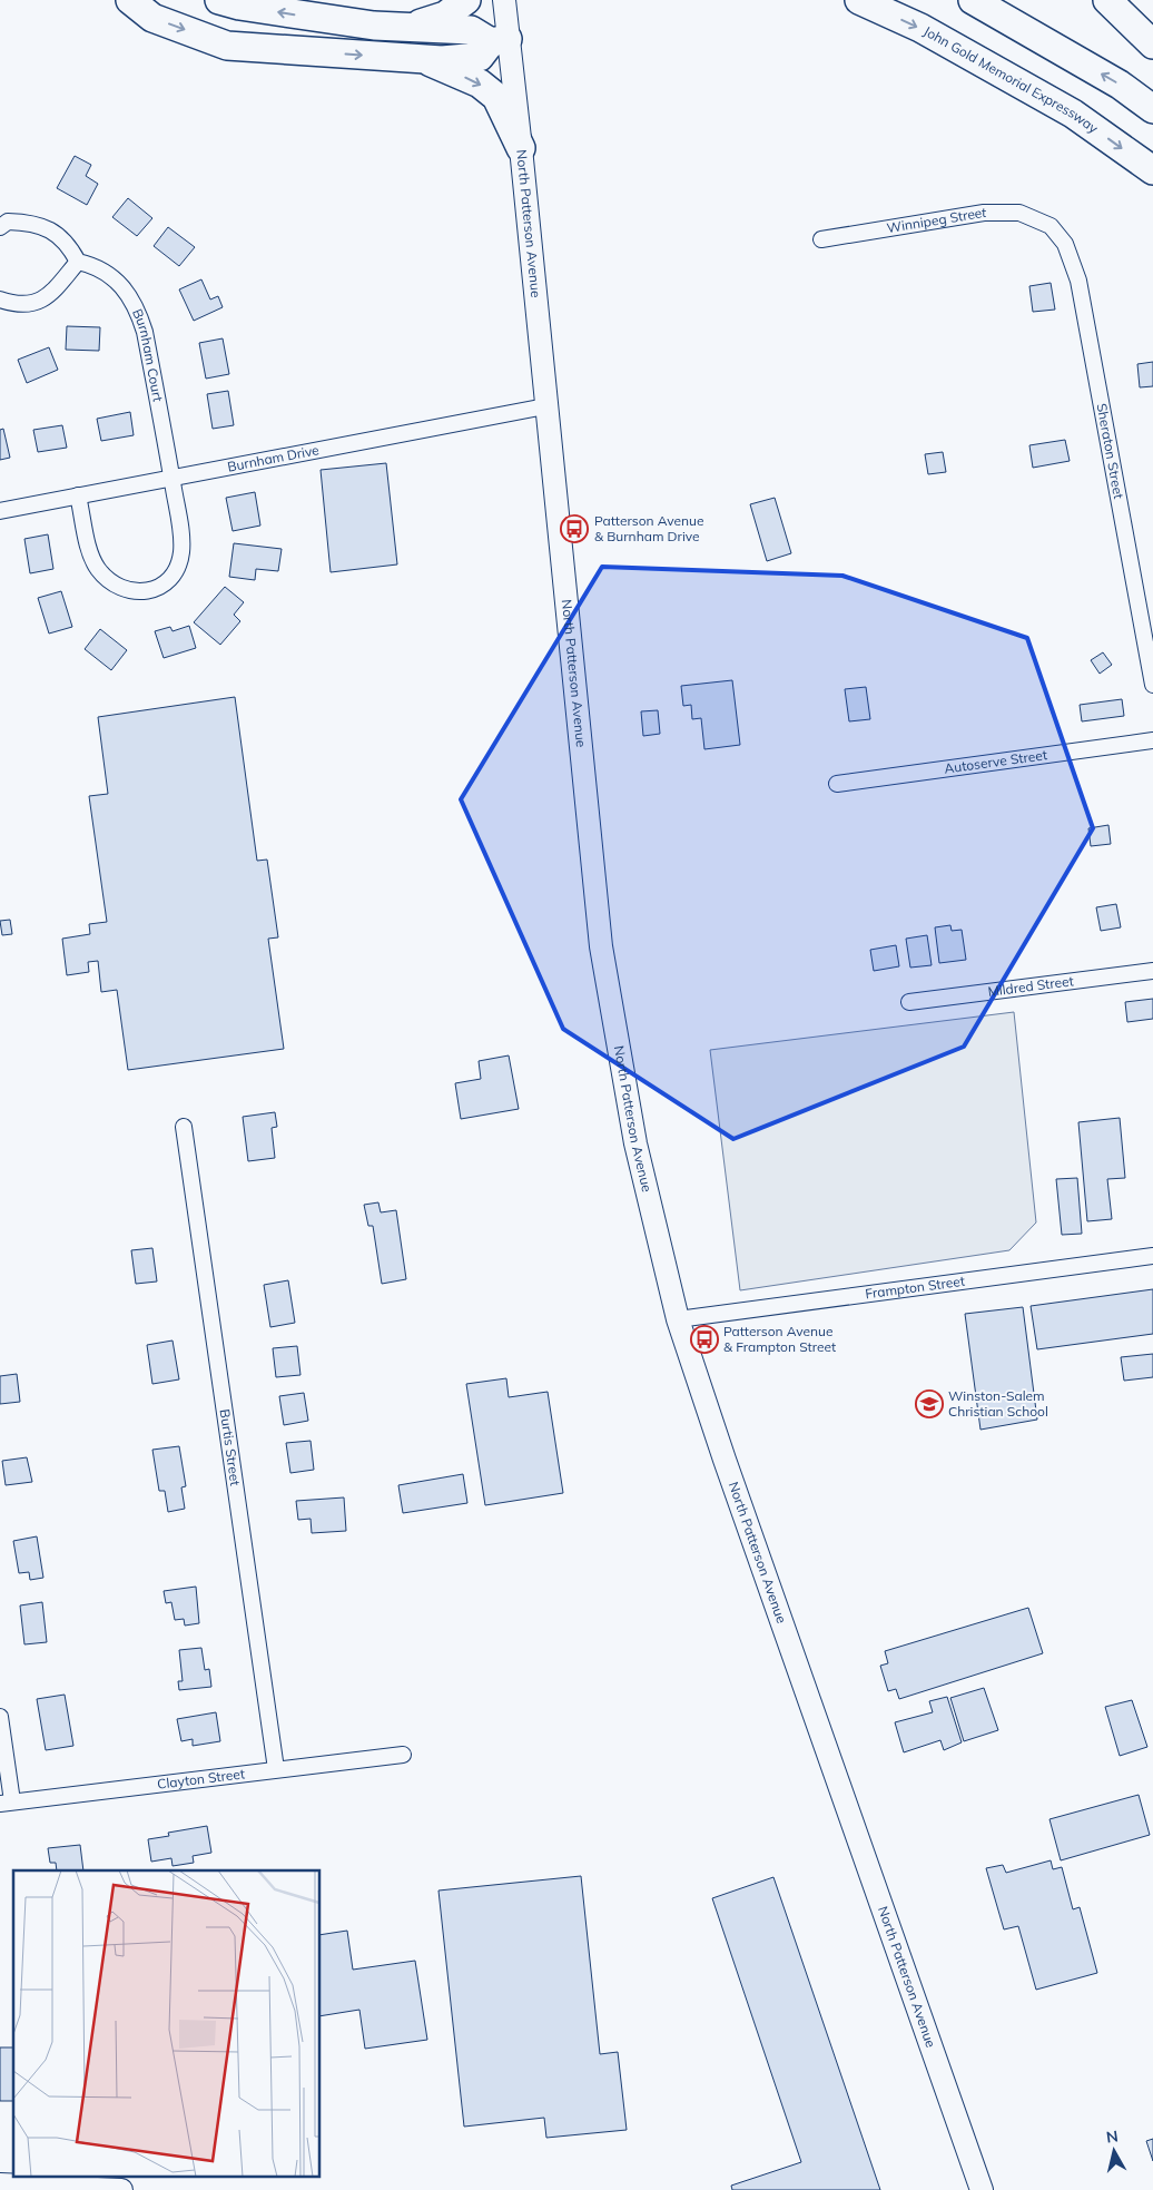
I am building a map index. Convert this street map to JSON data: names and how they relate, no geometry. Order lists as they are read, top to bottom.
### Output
{
  "streets": {
    "highway": ["John Gold Memorial Expressway"],
    "main road": ["North Patterson Avenue"],
    "street": [
      "Winnipeg Street",
      "Burnham Court",
      "Sheraton Street",
      "Burnham Drive",
      "Autoserve Street",
      "Mildred Street",
      "Frampton Street",
      "Burtis Street",
      "Clayton Street"
    ]
  },
  "crossings": [
    ["Winnipeg Street", "Sheraton Street"],
    ["North Patterson Avenue", "Burnham Drive"],
    ["North Patterson Avenue", "Frampton Street"],
    ["Burnham Court", "Burnham Drive"],
    ["Burtis Street", "Clayton Street"]
  ],
  "places": {
    "bus stop": ["Patterson Avenue & Burnham Drive", "Patterson Avenue & Frampton Street"],
    "school or university": ["Winston-Salem Christian School"]
  },
  "north": "top"
}
